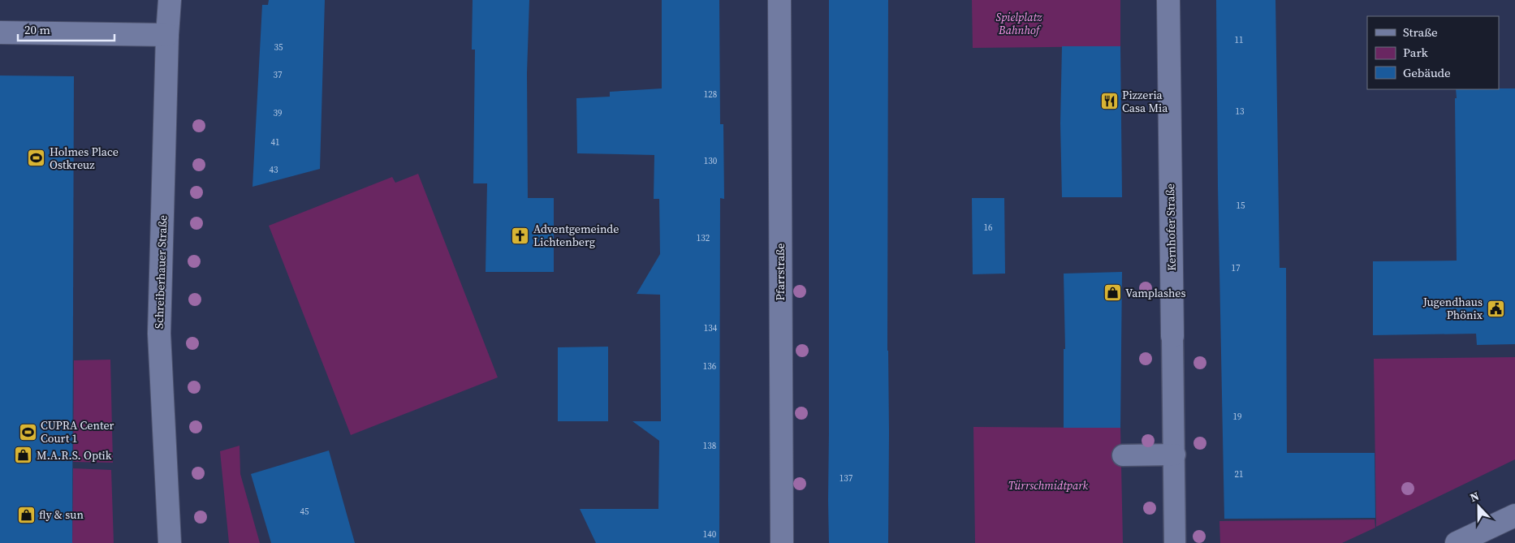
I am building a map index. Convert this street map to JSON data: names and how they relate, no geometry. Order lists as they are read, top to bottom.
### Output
{
  "streets": {
    "street": ["Kernhofer Straße", "Schreiberhauer Straße", "Pfarrstraße"]
  },
  "parks": ["Spielplatz Bahnhof", "Türrschmidtpark"],
  "places": {
    "restaurant": ["Pizzeria Casa Mia"],
    "sports": ["Holmes Place Ostkreuz", "CUPRA Center Court 1"],
    "church": ["Adventgemeinde Lichtenberg"],
    "shop": ["Vamplashes", "M.A.R.S. Optik", "fly & sun"],
    "public building": ["Jugendhaus Phönix"]
  },
  "house_numbers": [
    "11",
    "35",
    "37",
    "128",
    "13",
    "39",
    "41",
    "130",
    "43",
    "15",
    "16",
    "132",
    "17",
    "134",
    "136",
    "19",
    "138",
    "21",
    "137",
    "45",
    "140"
  ],
  "legend": ["Straße", "Park", "Gebäude"],
  "scale_bar": "20 m",
  "north": "top"
}
